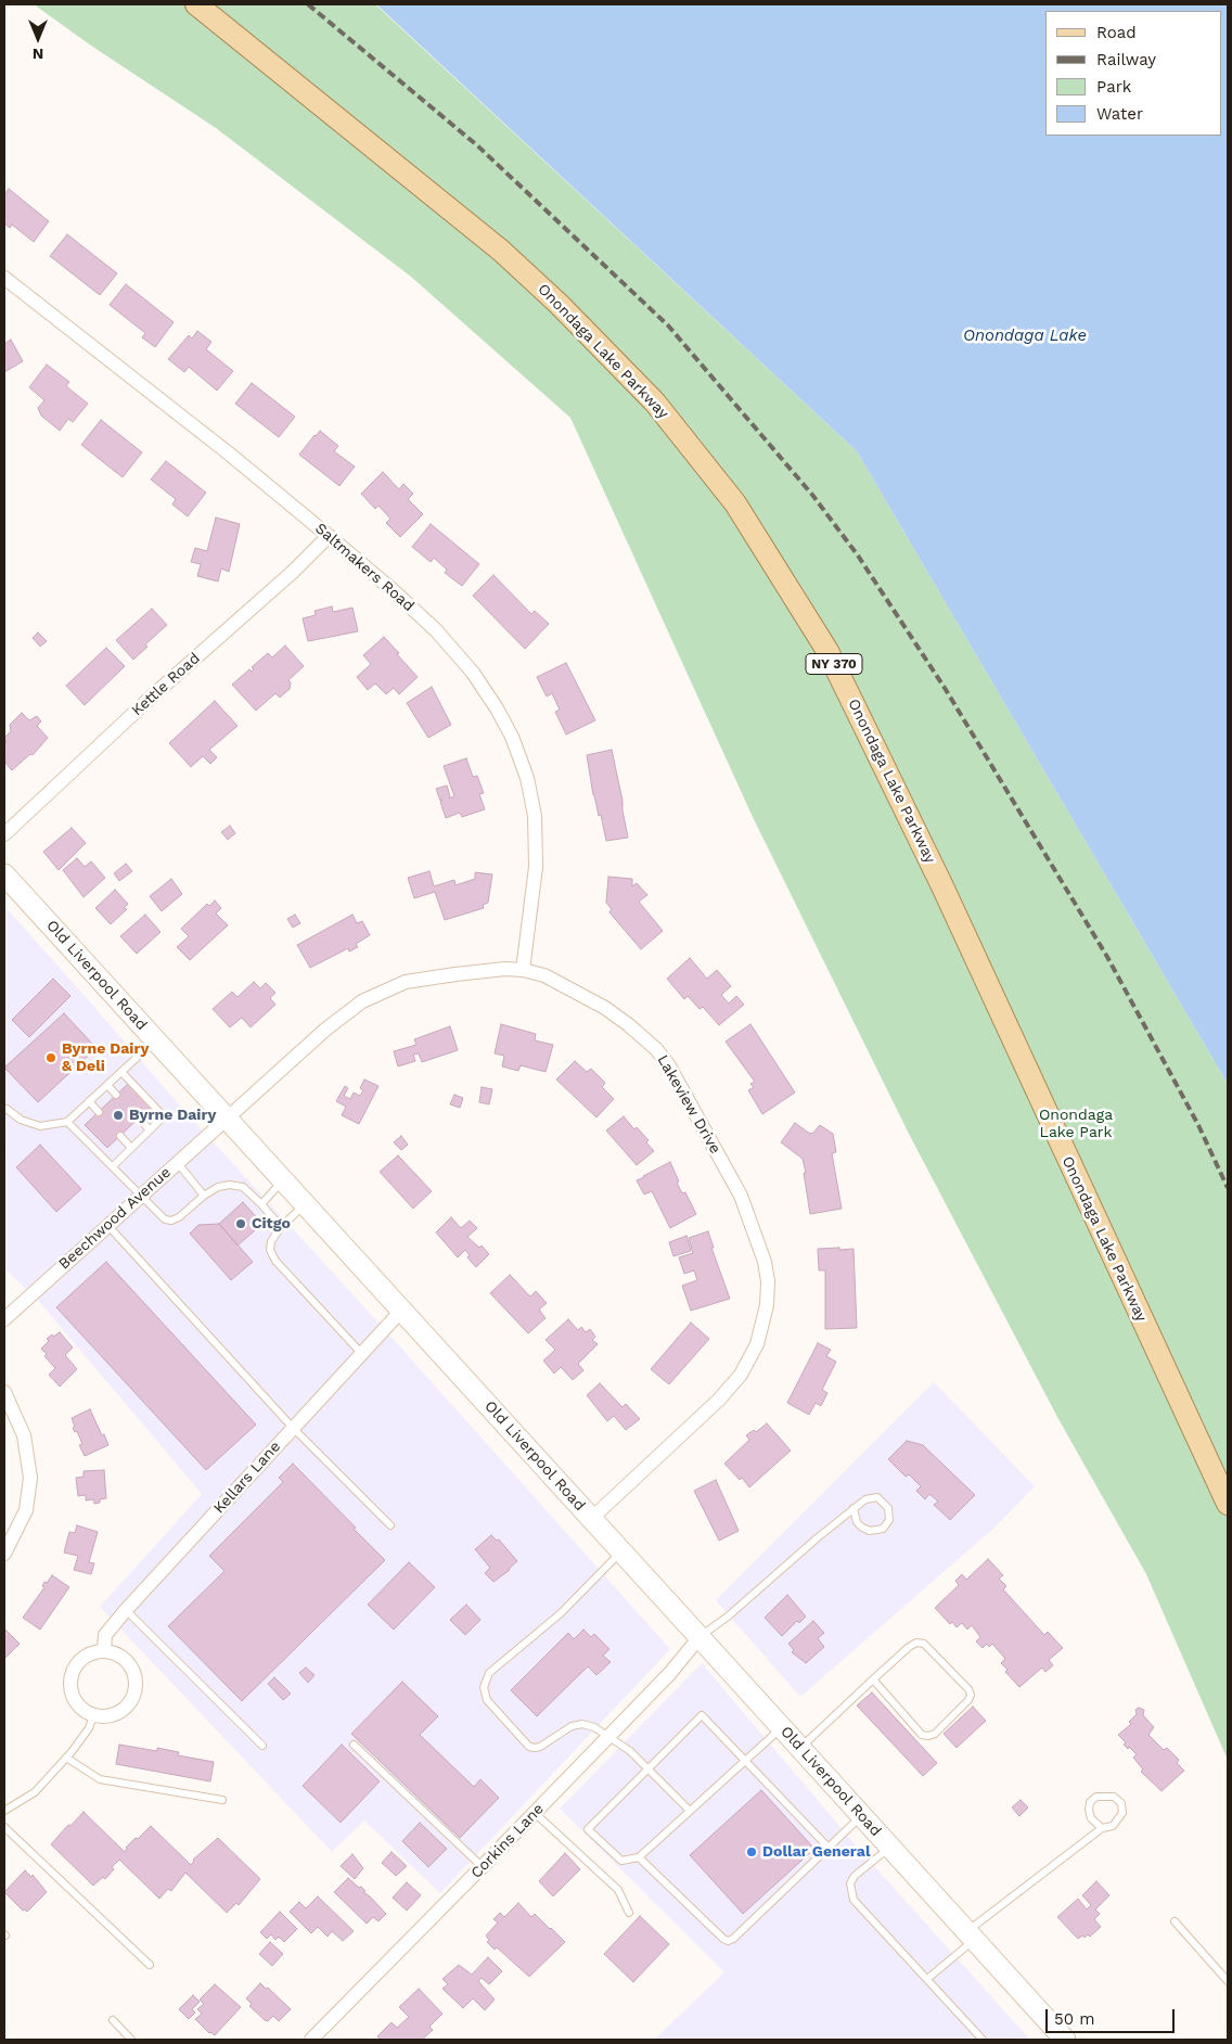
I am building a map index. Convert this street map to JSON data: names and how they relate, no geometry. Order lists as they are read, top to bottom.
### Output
{
  "streets": {
    "main road": ["Onondaga Lake Parkway", "NY 370", "Old Liverpool Road"],
    "street": [
      "Saltmakers Road",
      "Kettle Road",
      "Lakeview Drive",
      "Beechwood Avenue",
      "Kellars Lane",
      "Corkins Lane"
    ]
  },
  "crossings": [
    ["Saltmakers Road", "Kettle Road"],
    ["Saltmakers Road", "Lakeview Drive"],
    ["Old Liverpool Road", "Lakeview Drive"],
    ["Old Liverpool Road", "Beechwood Avenue"],
    ["Old Liverpool Road", "Kellars Lane"],
    ["Old Liverpool Road", "Corkins Lane"],
    ["Lakeview Drive", "Beechwood Avenue"]
  ],
  "water": ["Onondaga Lake"],
  "parks": ["Onondaga Lake Park"],
  "places": [
    "Byrne Dairy & Deli",
    "Byrne Dairy",
    "Citgo",
    "Dollar General"
  ],
  "legend": [
    "Road",
    "Railway",
    "Park",
    "Water"
  ],
  "scale_bar": "50 m",
  "north": "bottom"
}
